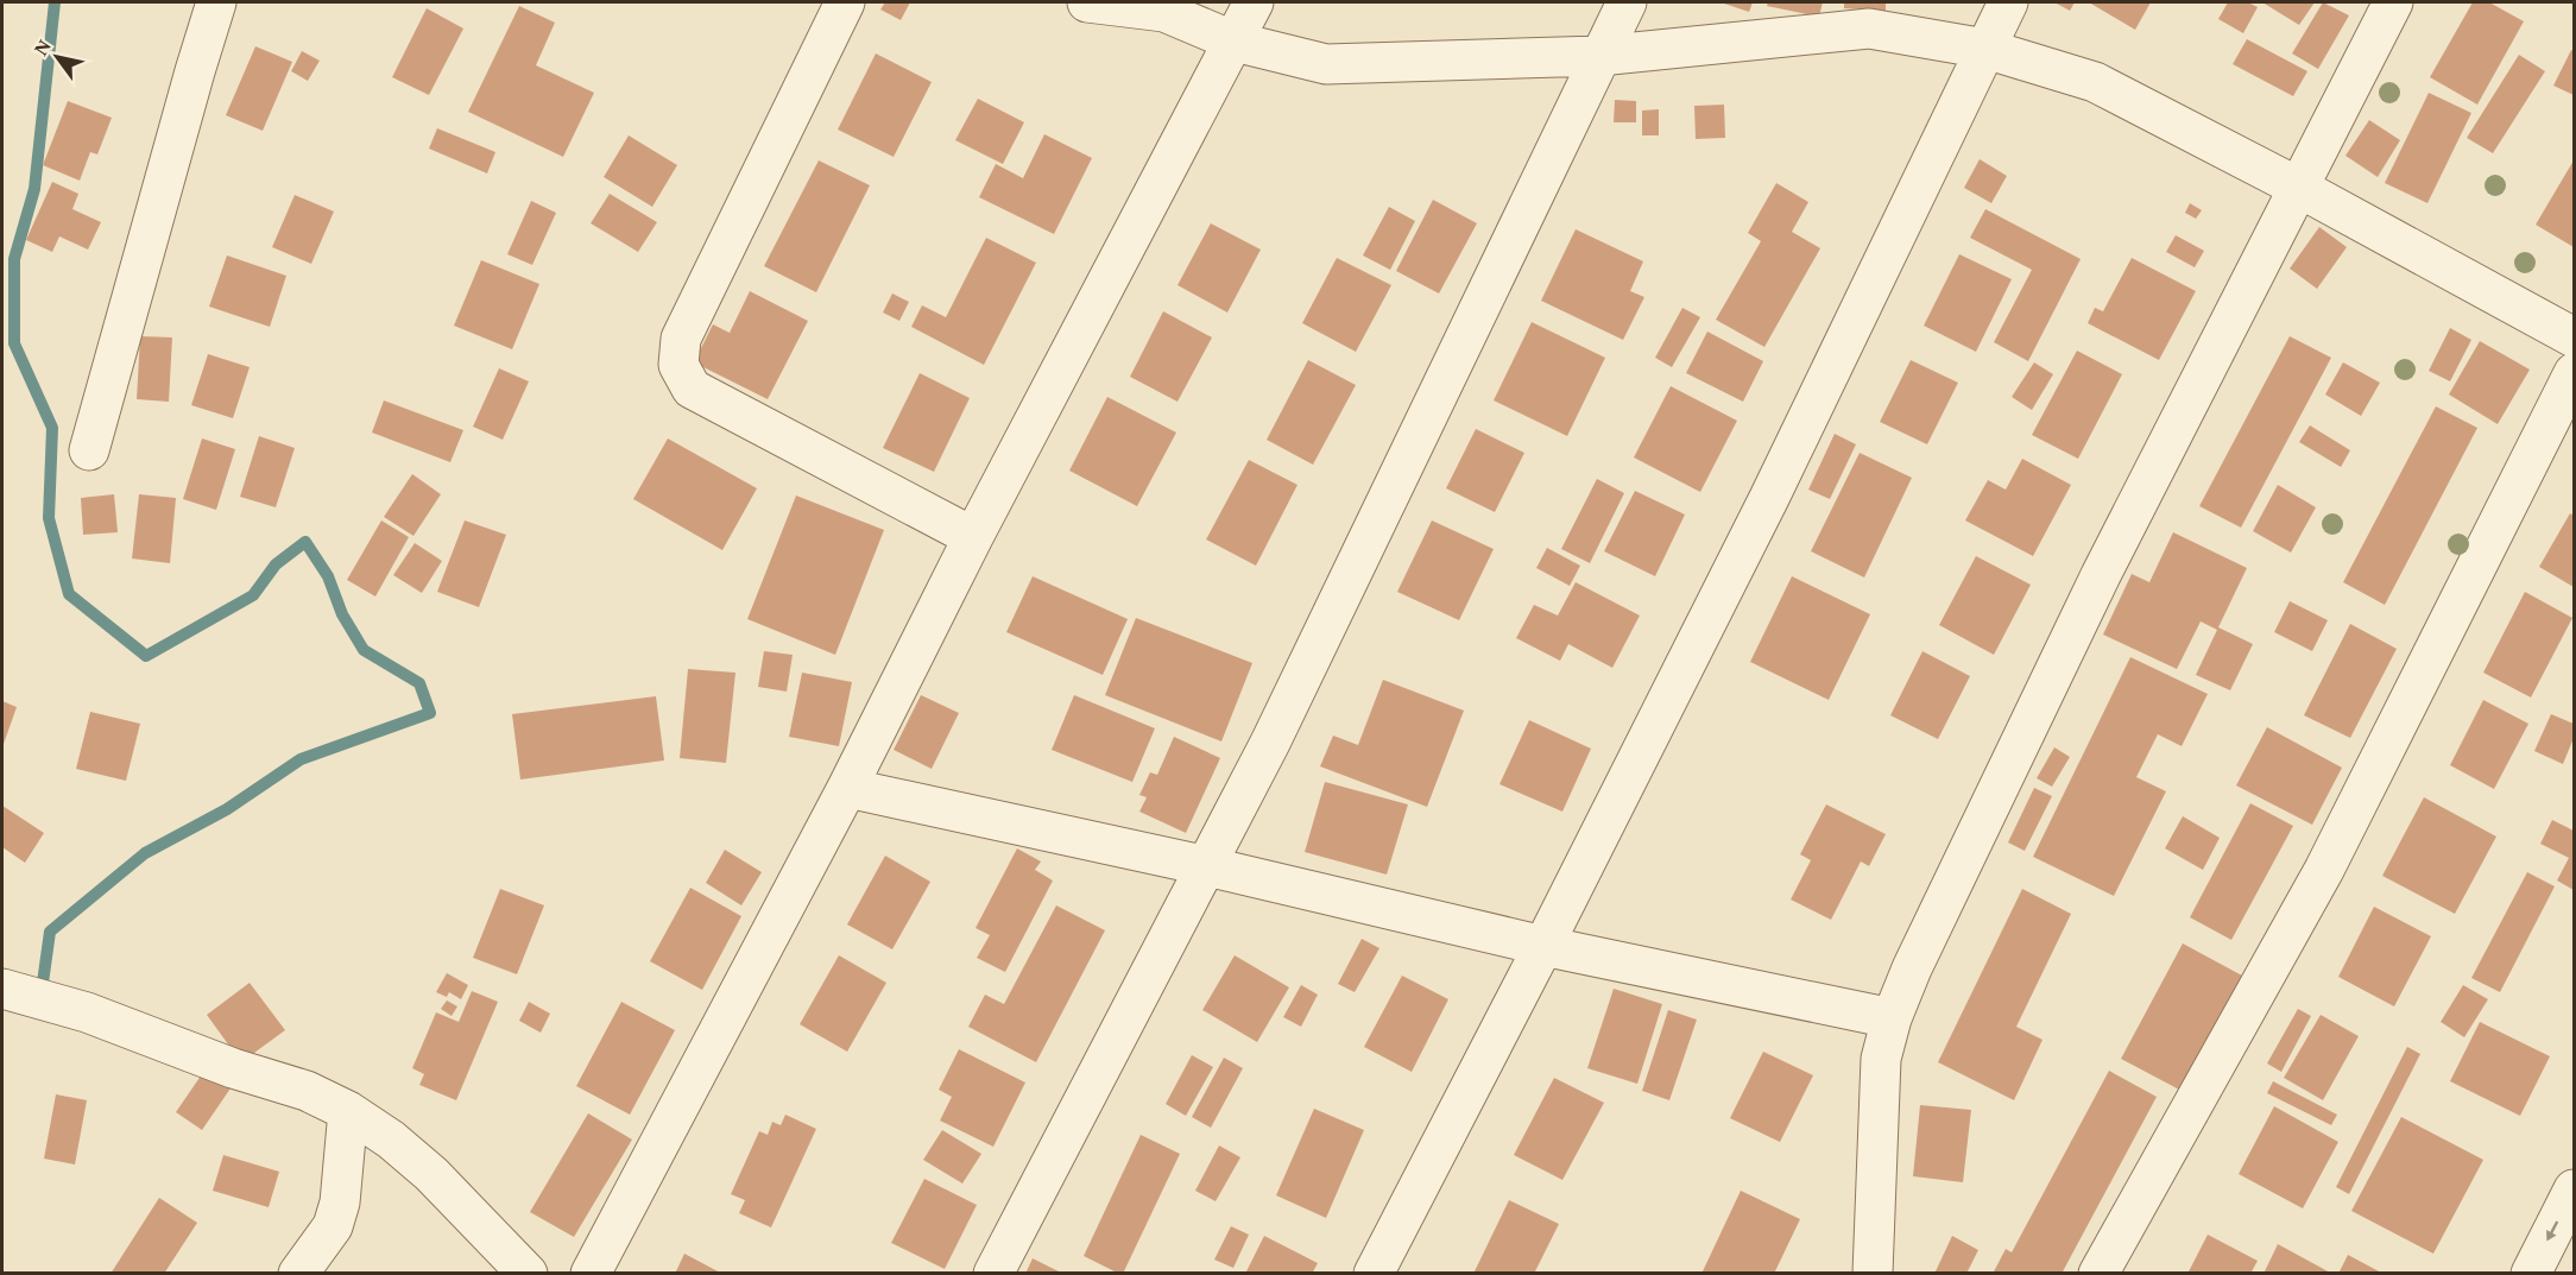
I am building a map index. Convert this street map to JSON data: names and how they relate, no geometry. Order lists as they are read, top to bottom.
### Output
{
  "north": "top left"
}
